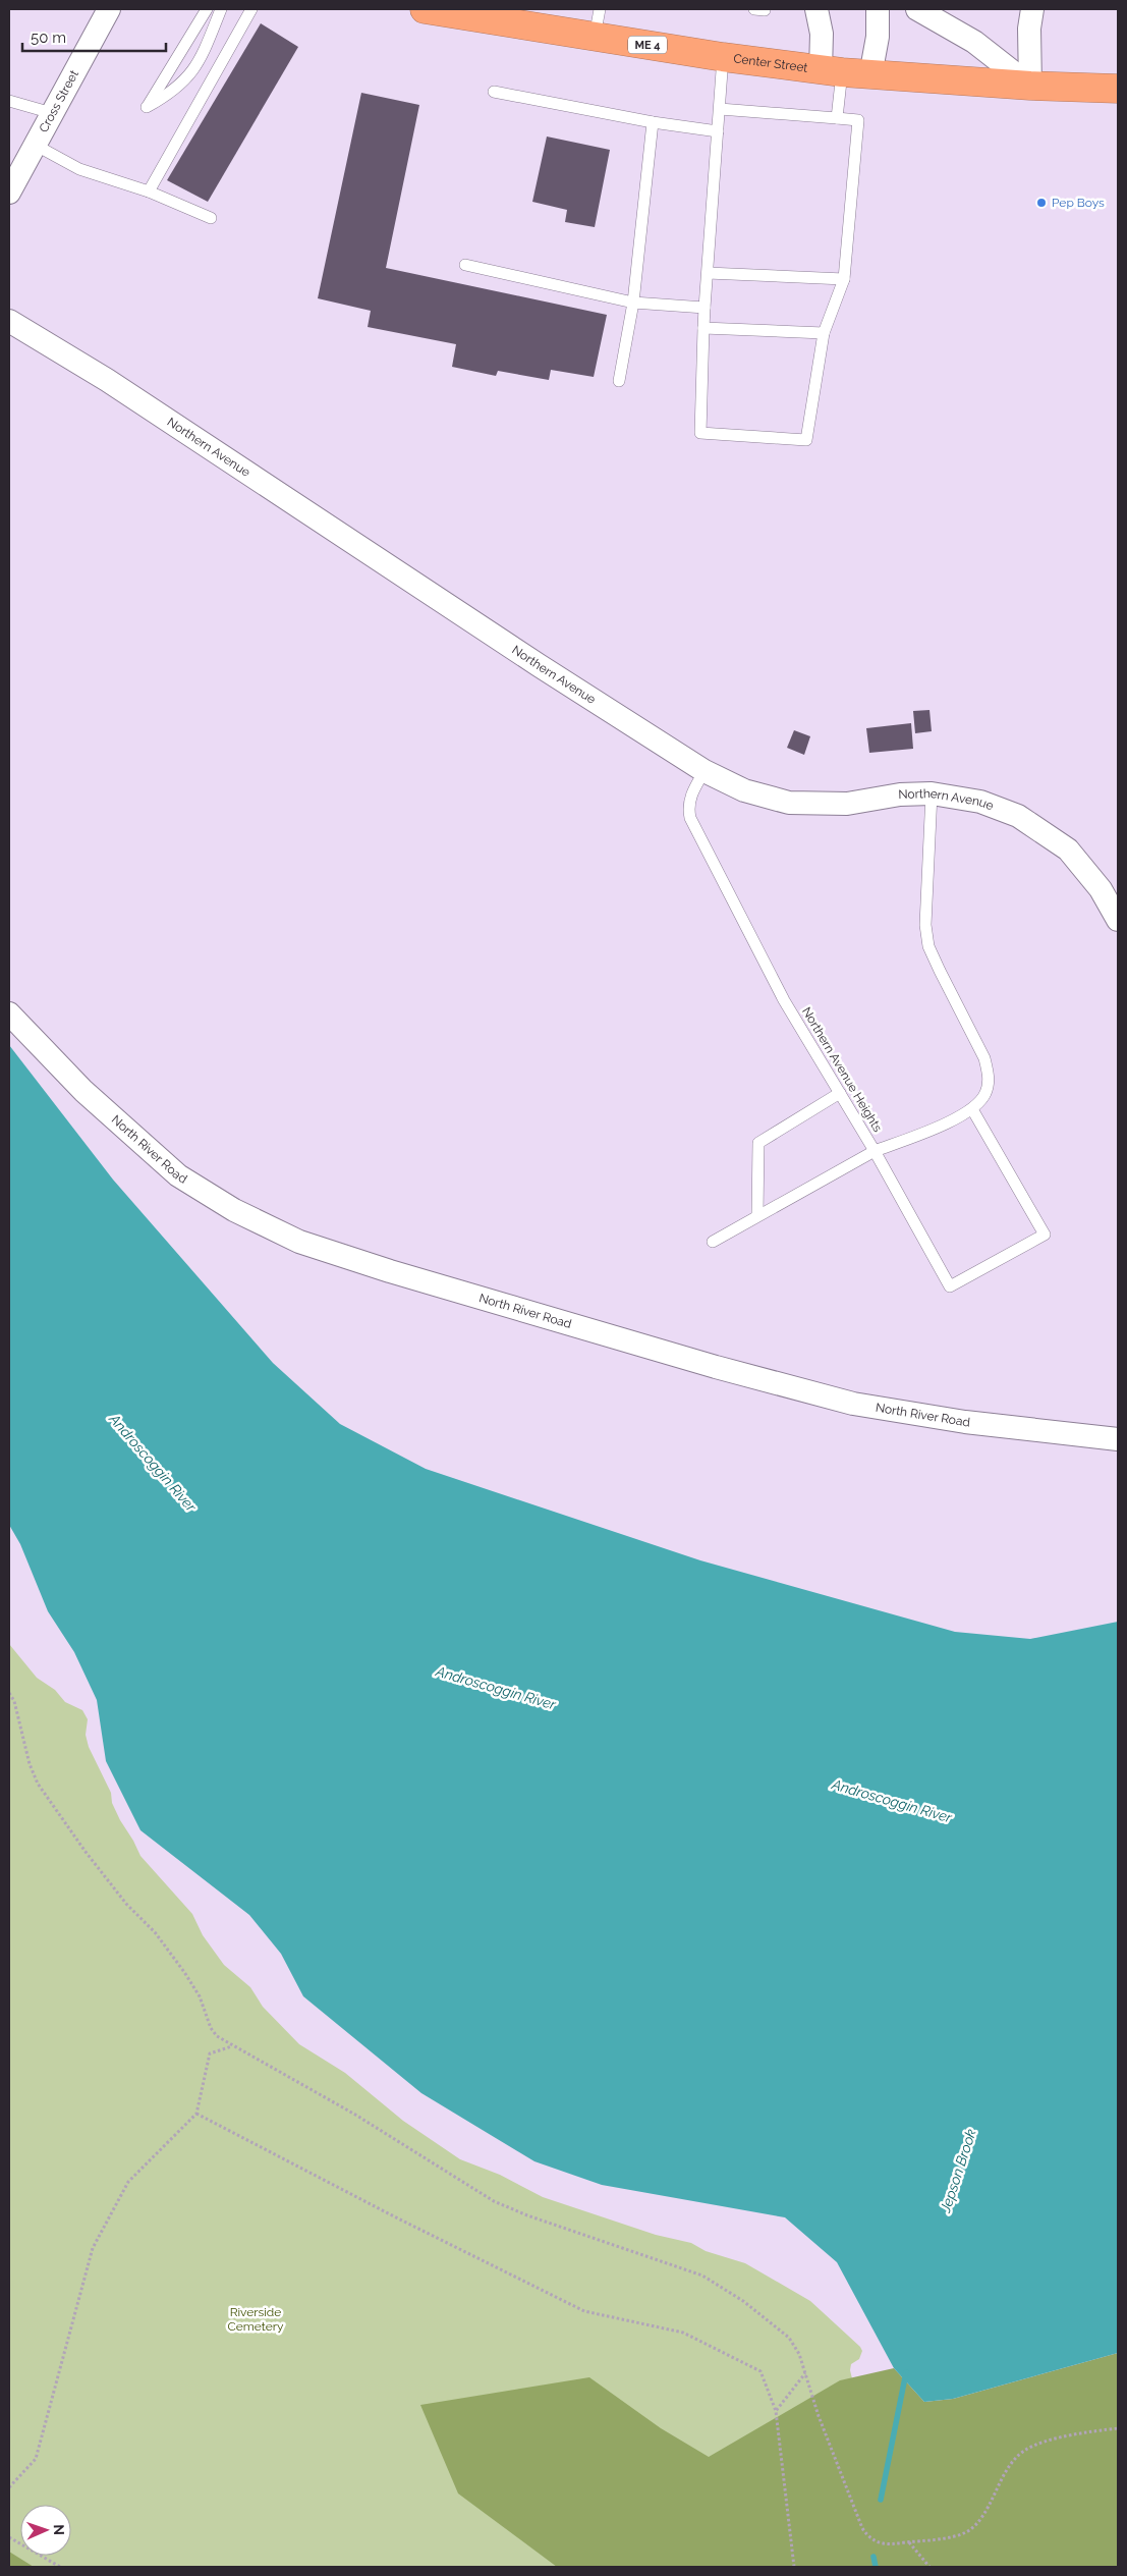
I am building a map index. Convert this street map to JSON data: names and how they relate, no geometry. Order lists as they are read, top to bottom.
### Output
{
  "streets": {
    "highway": ["ME 4", "Center Street"],
    "street": ["Cross Street", "Northern Avenue", "North River Road"],
    "lane": ["Northern Avenue Heights"]
  },
  "crossings": [
    ["Northern Avenue", "Northern Avenue Heights"]
  ],
  "water": ["Androscoggin River", "Jepson Brook"],
  "parks": ["Riverside Cemetery"],
  "places": ["Pep Boys"],
  "scale_bar": "50 m",
  "north": "right"
}
